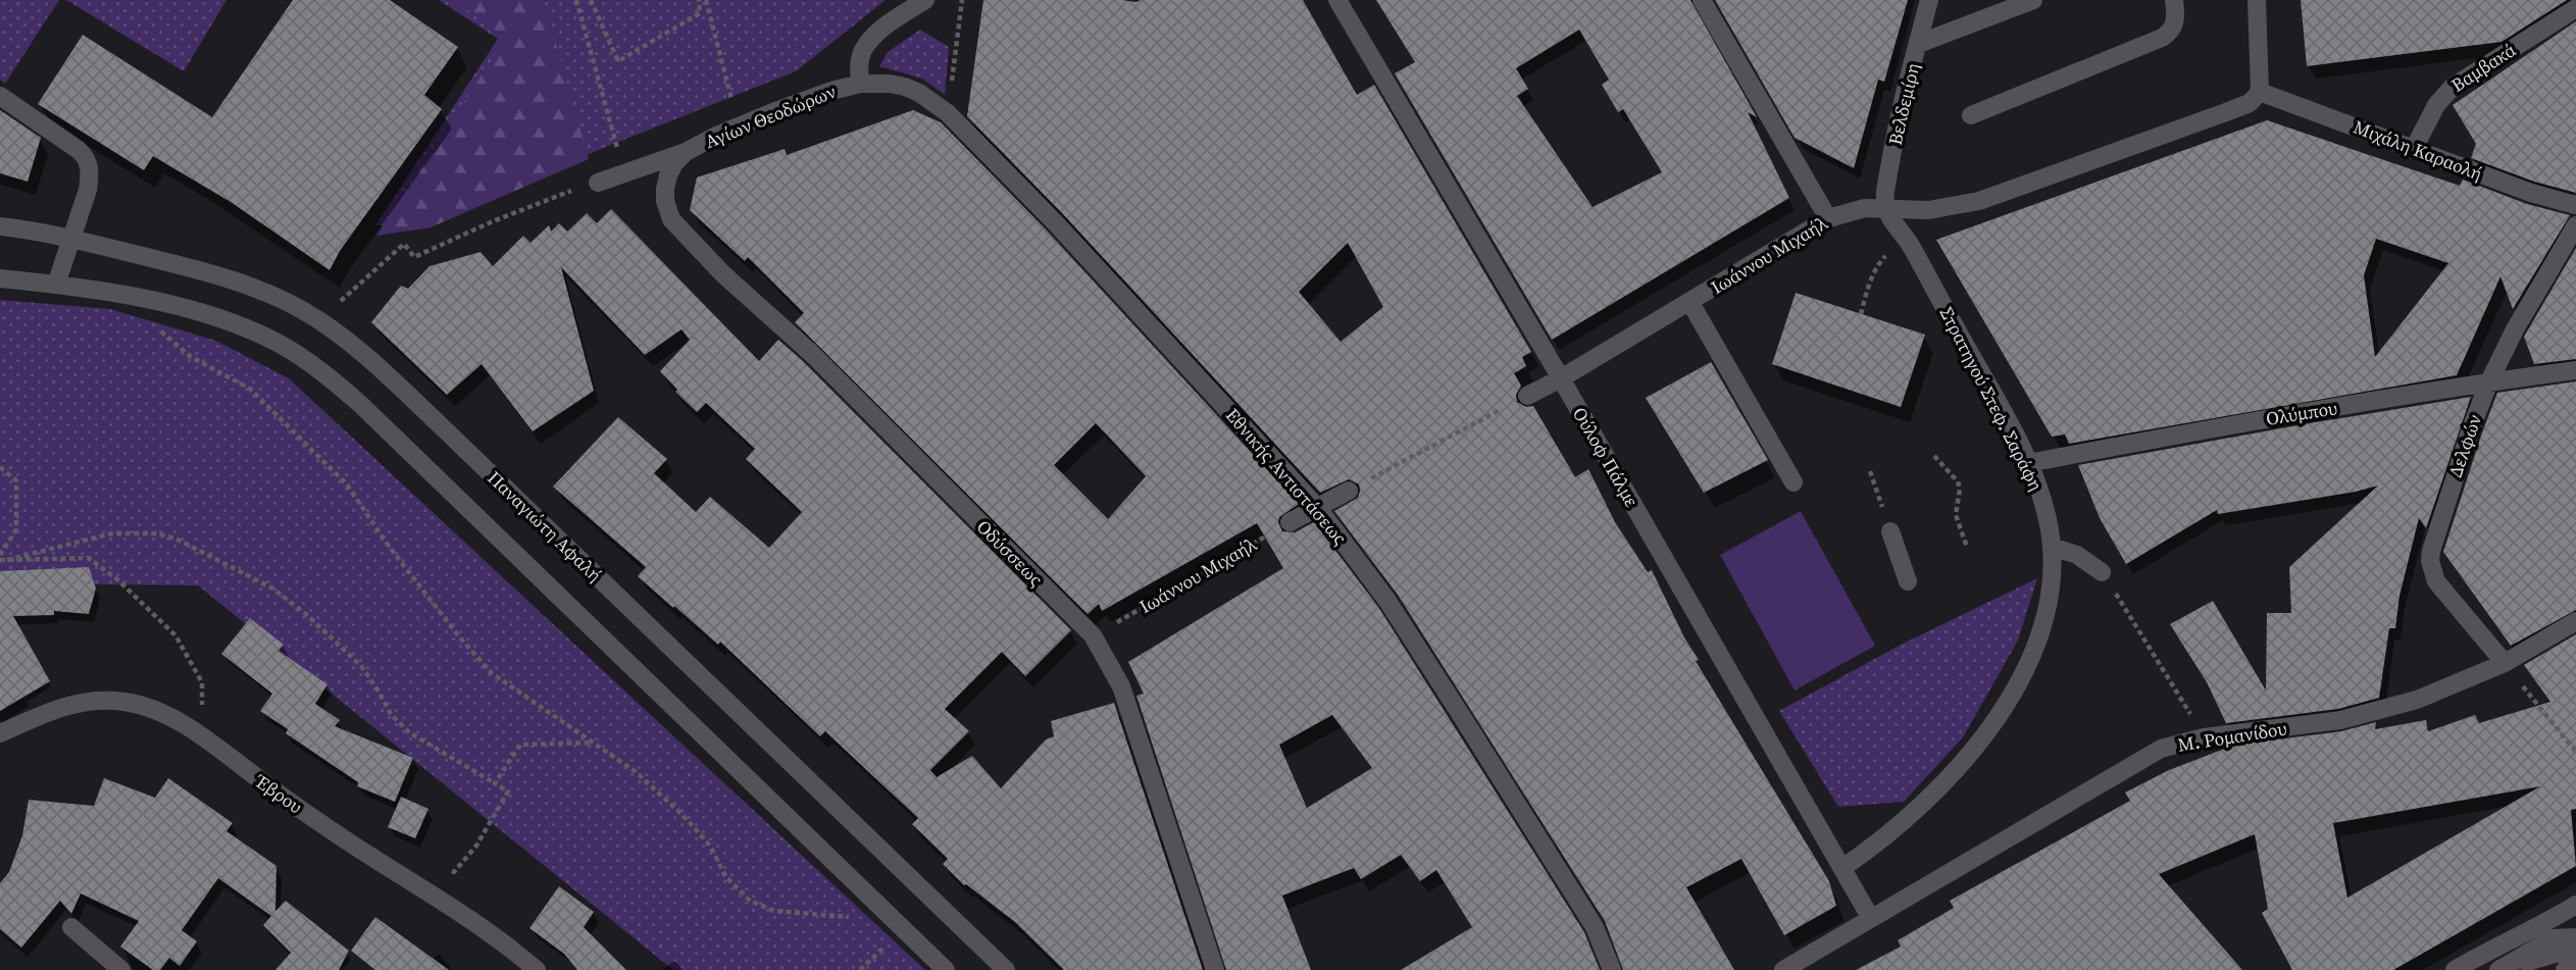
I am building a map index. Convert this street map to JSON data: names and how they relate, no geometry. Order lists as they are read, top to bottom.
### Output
{
  "streets": {
    "street": [
      "Βαμβακά",
      "Βελδεμίρη",
      "Αγίων Θεοδώρων",
      "Μιχάλη Καραολή",
      "Ιωάννου Μιχαήλ",
      "Στρατηγού Στεφ. Σαράφη",
      "Ολύμπου",
      "Δελφών",
      "Ούλοφ Πάλμε",
      "Εθνικής Αντιστάσεως",
      "Παναγιώτη Αφαλή",
      "Οδύσσεως",
      "Μ. Ρομανίδου",
      "Έβρου"
    ]
  },
  "crossings": [
    ["Βαμβακά", "Μιχάλη Καραολή"],
    ["Βελδεμίρη", "Ιωάννου Μιχαήλ"],
    ["Βελδεμίρη", "Στρατηγού Στεφ. Σαράφη"],
    ["Αγίων Θεοδώρων", "Εθνικής Αντιστάσεως"],
    ["Αγίων Θεοδώρων", "Οδύσσεως"],
    ["Μιχάλη Καραολή", "Ιωάννου Μιχαήλ"],
    ["Ιωάννου Μιχαήλ", "Στρατηγού Στεφ. Σαράφη"],
    ["Ιωάννου Μιχαήλ", "Ούλοφ Πάλμε"],
    ["Ιωάννου Μιχαήλ", "Οδύσσεως"],
    ["Στρατηγού Στεφ. Σαράφη", "Ολύμπου"],
    ["Στρατηγού Στεφ. Σαράφη", "Ούλοφ Πάλμε"],
    ["Ολύμπου", "Δελφών"],
    ["Δελφών", "Μ. Ρομανίδου"],
    ["Ούλοφ Πάλμε", "Μ. Ρομανίδου"]
  ]
}
